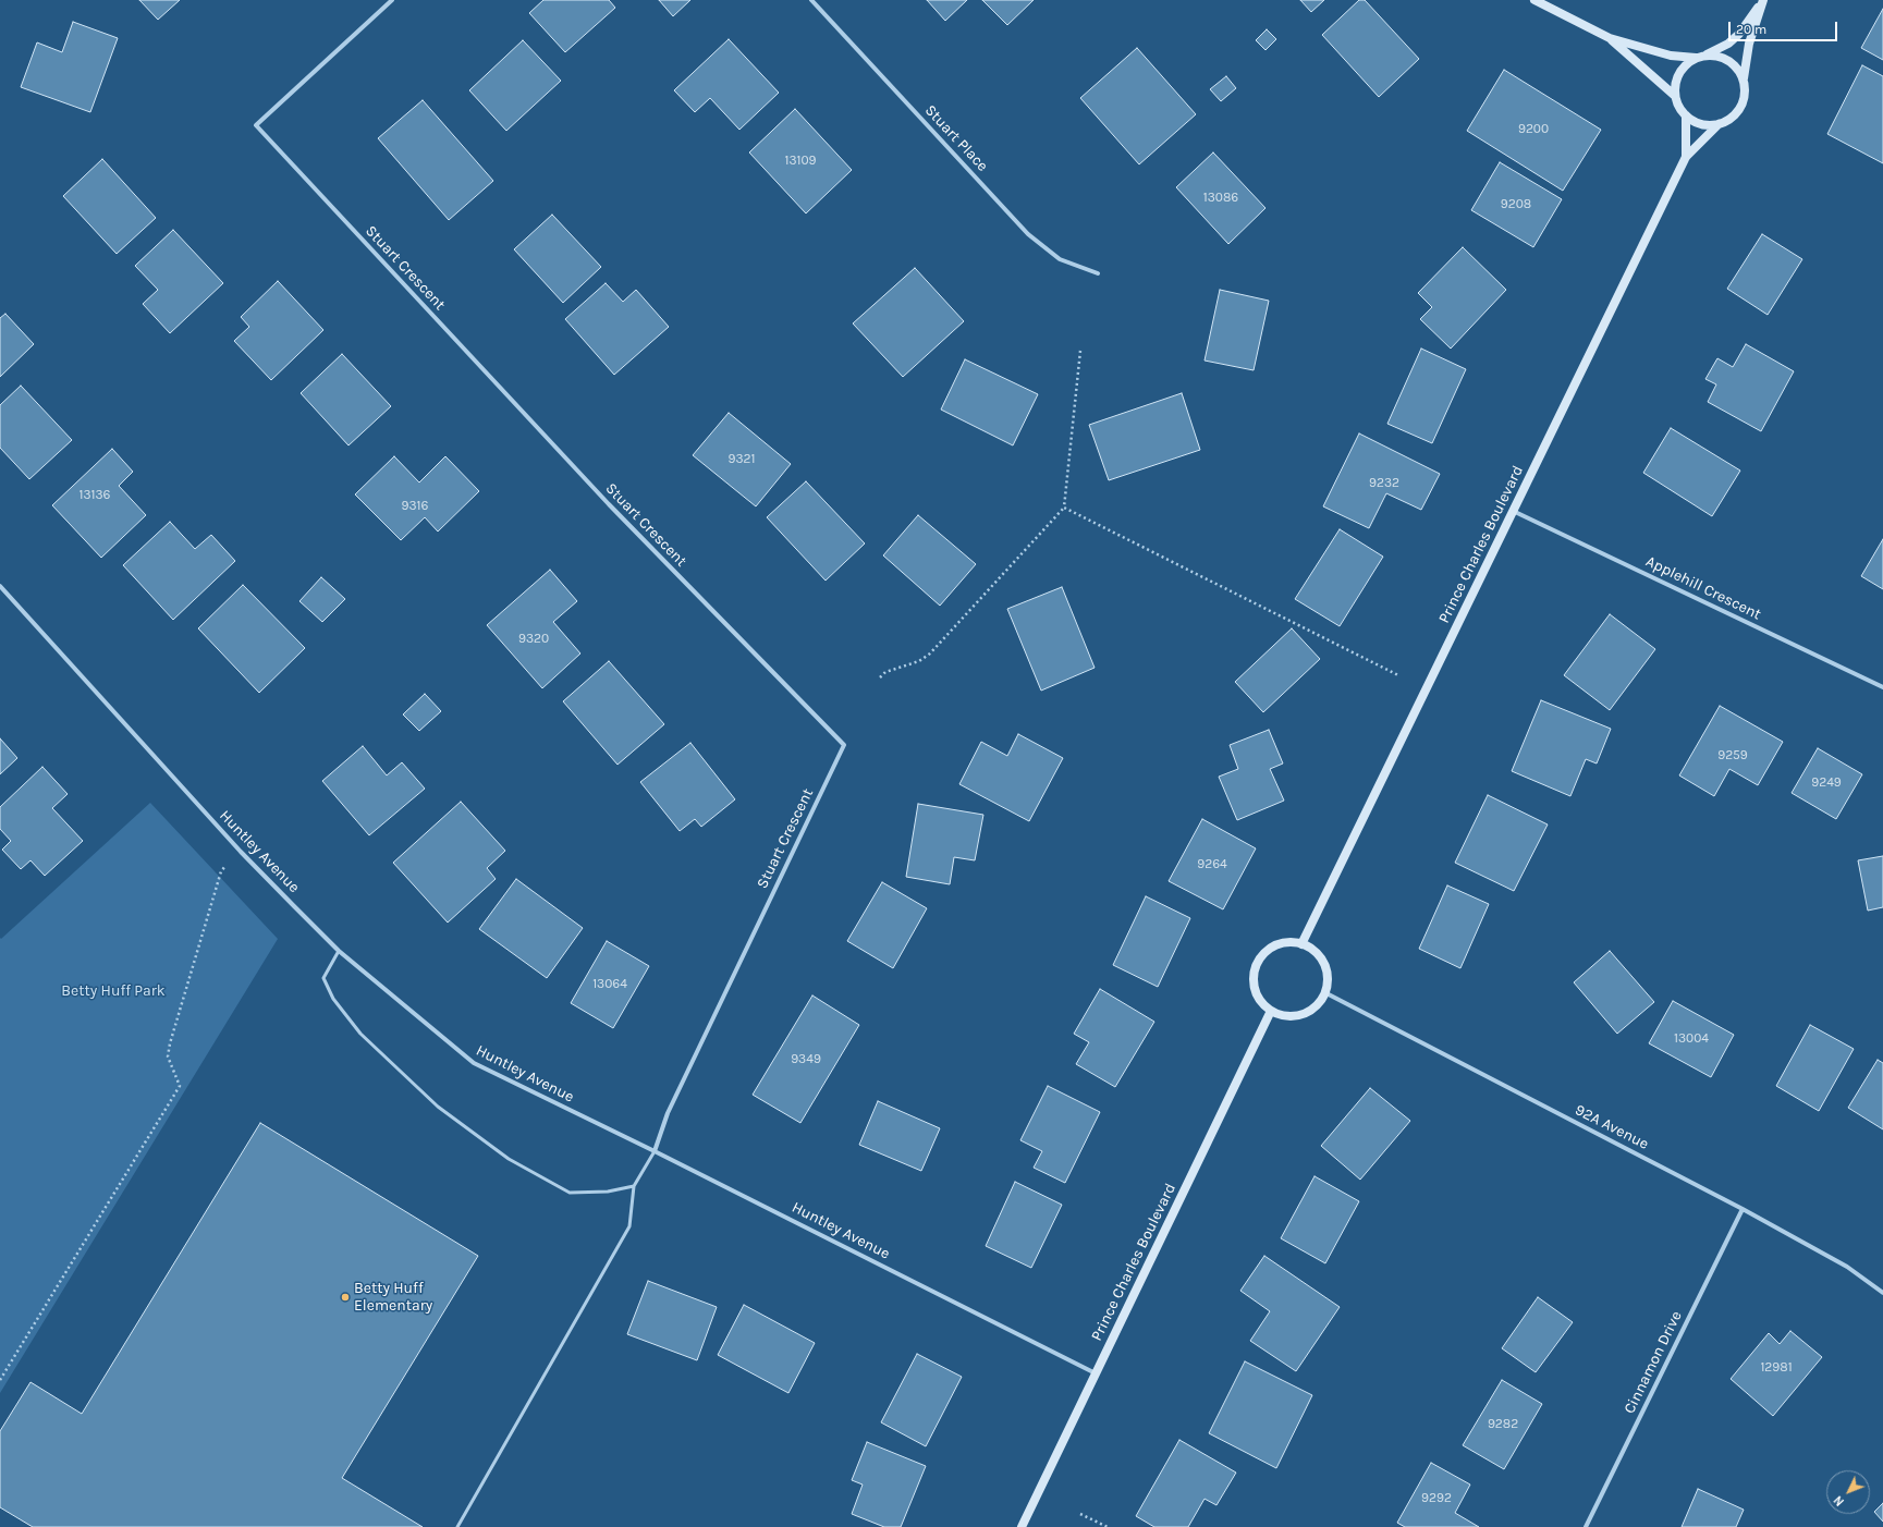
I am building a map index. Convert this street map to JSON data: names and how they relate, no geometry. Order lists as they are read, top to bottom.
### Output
{
  "streets": {
    "street": [
      "Stuart Place",
      "Stuart Crescent",
      "Prince Charles Boulevard",
      "Applehill Crescent",
      "Huntley Avenue",
      "92A Avenue",
      "Cinnamon Drive"
    ]
  },
  "crossings": [
    ["Stuart Crescent", "Huntley Avenue"],
    ["Prince Charles Boulevard", "Applehill Crescent"],
    ["Prince Charles Boulevard", "Huntley Avenue"],
    ["Prince Charles Boulevard", "92A Avenue"],
    ["92A Avenue", "Cinnamon Drive"]
  ],
  "parks": ["Betty Huff Park"],
  "places": ["Betty Huff Elementary"],
  "house_numbers": [
    "9200",
    "13109",
    "13086",
    "9208",
    "9321",
    "9232",
    "13136",
    "9316",
    "9320",
    "9259",
    "9249",
    "9264",
    "13064",
    "13004",
    "9349",
    "12981",
    "9282",
    "9292"
  ],
  "scale_bar": "20 m",
  "north": "bottom left"
}
